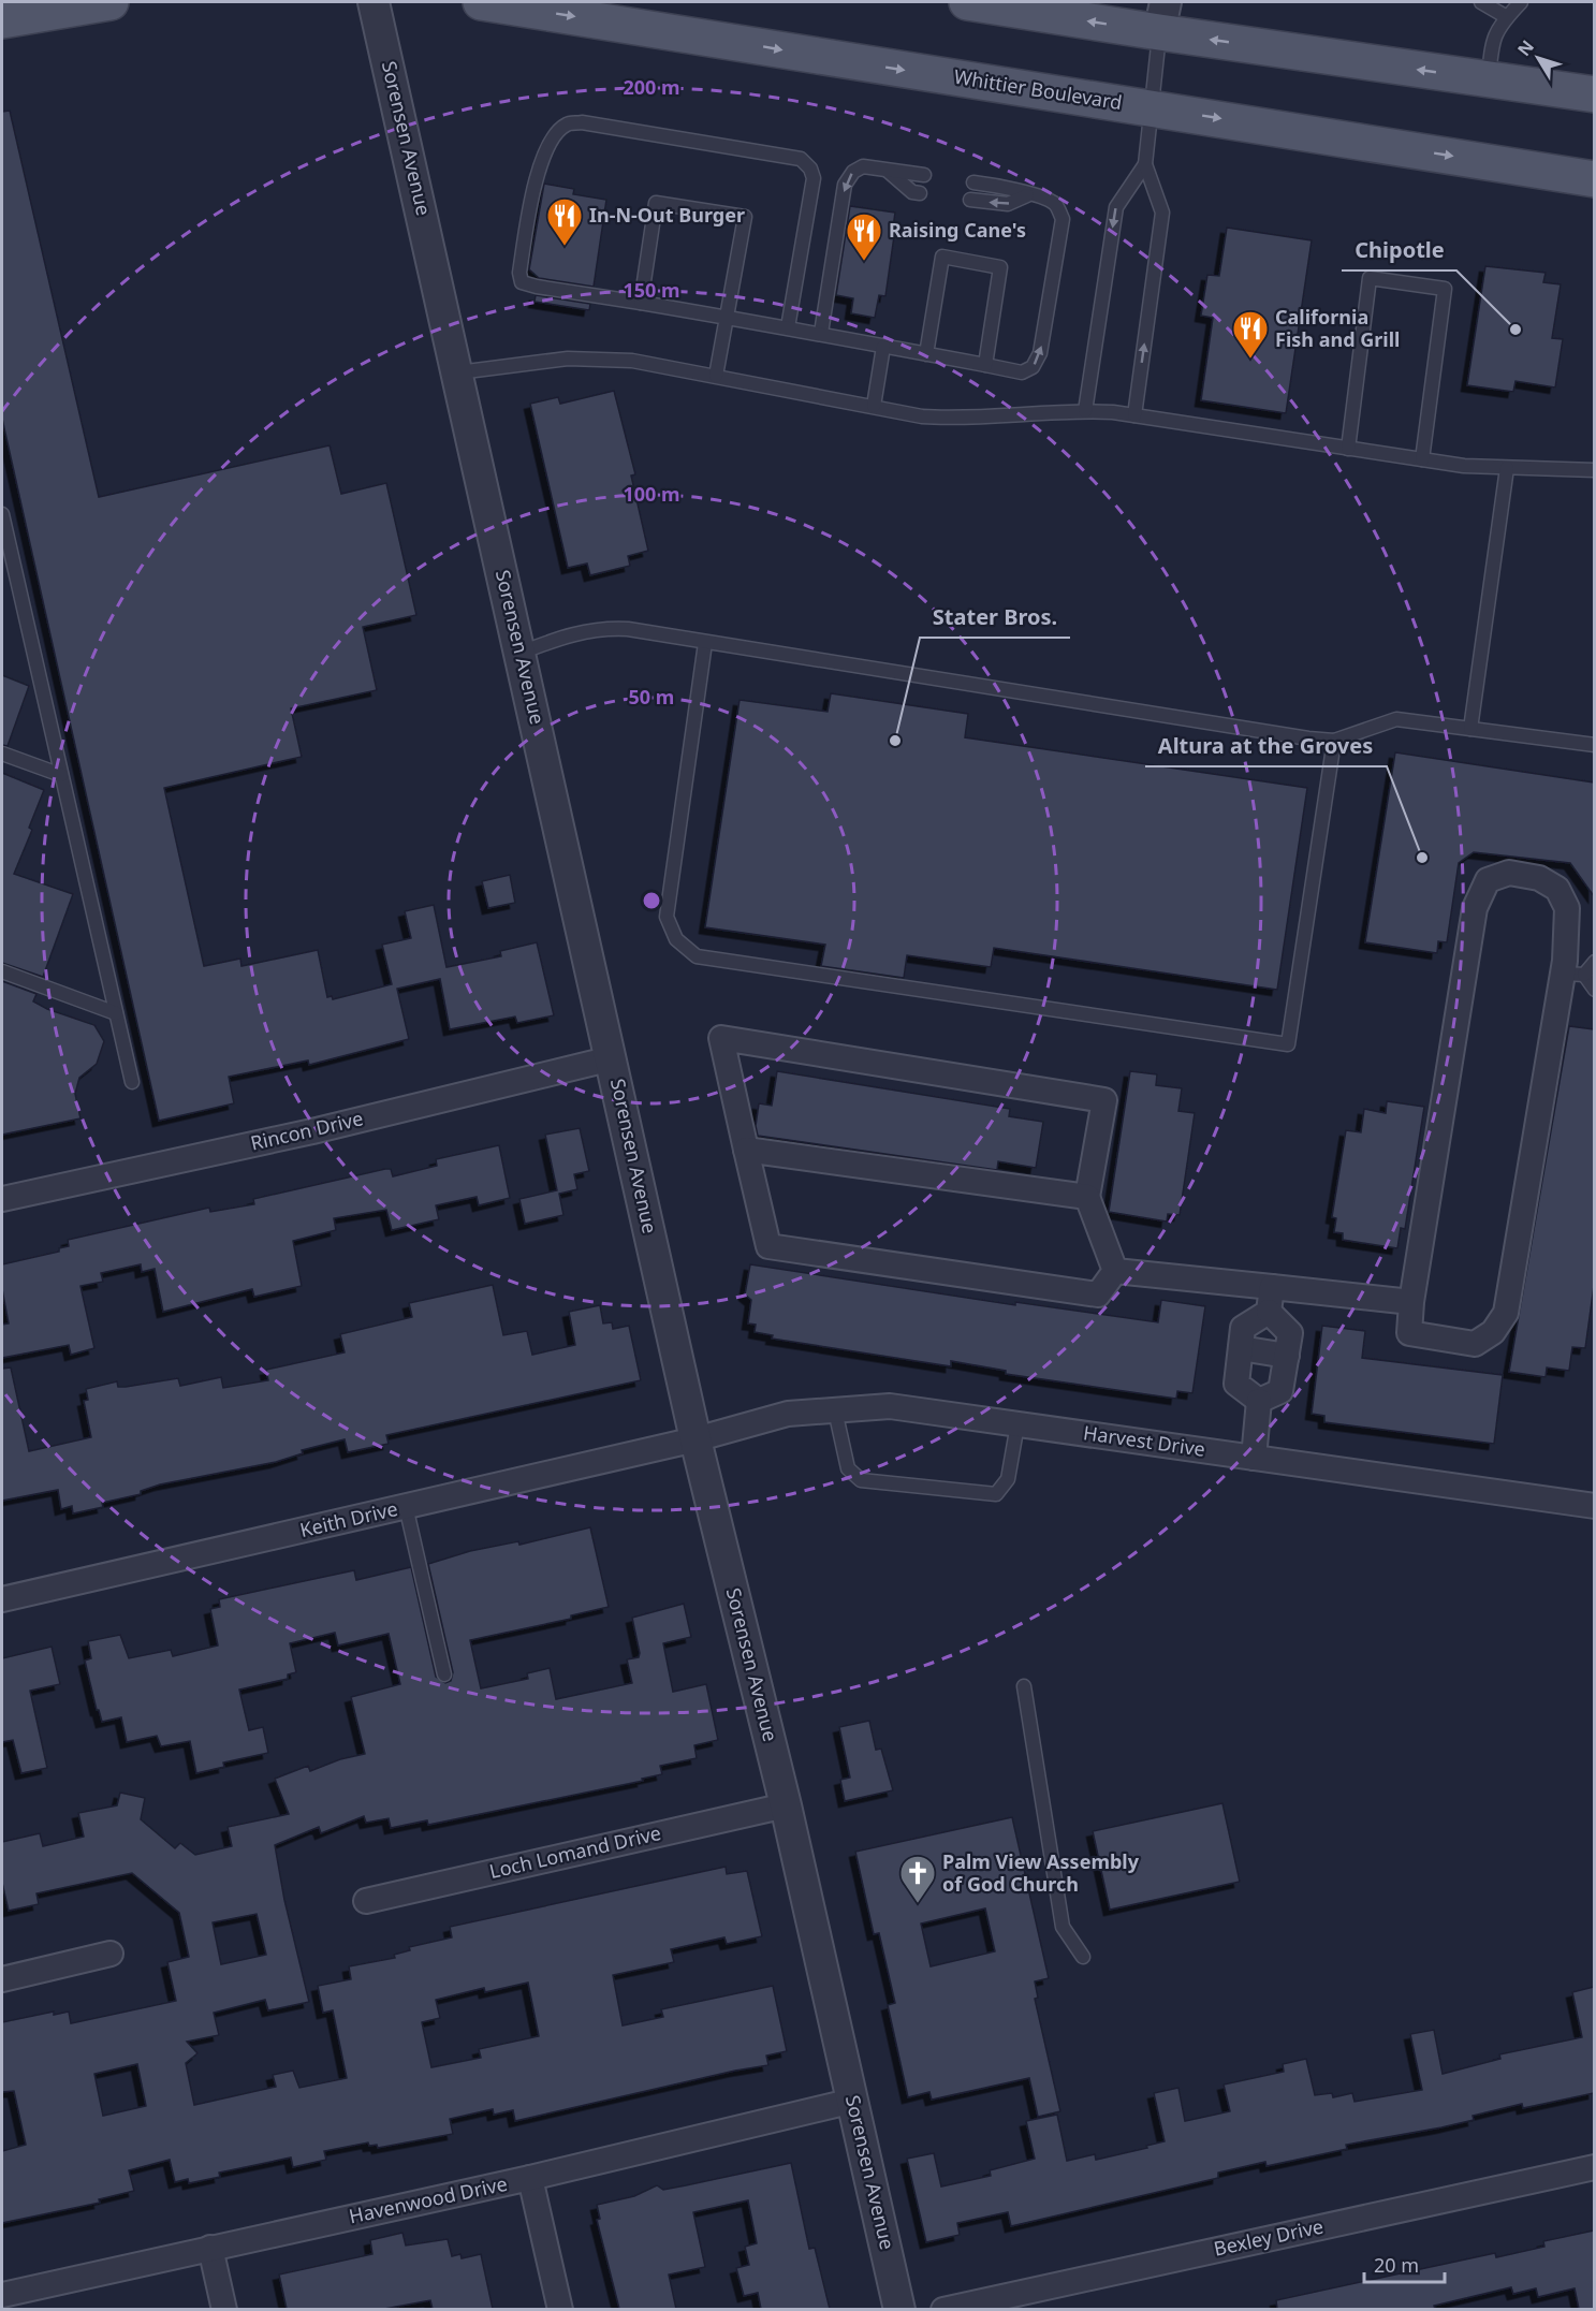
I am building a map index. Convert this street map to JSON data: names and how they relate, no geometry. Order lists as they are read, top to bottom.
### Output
{
  "streets": {
    "main road": ["Whittier Boulevard"],
    "street": [
      "Sorensen Avenue",
      "Rincon Drive",
      "Harvest Drive",
      "Keith Drive",
      "Loch Lomand Drive",
      "Havenwood Drive",
      "Bexley Drive"
    ]
  },
  "crossings": [
    ["Sorensen Avenue", "Rincon Drive"],
    ["Sorensen Avenue", "Harvest Drive"],
    ["Sorensen Avenue", "Keith Drive"],
    ["Sorensen Avenue", "Loch Lomand Drive"],
    ["Sorensen Avenue", "Havenwood Drive"],
    ["Harvest Drive", "Keith Drive"]
  ],
  "places": {
    "restaurant": ["In-N-Out Burger", "Raising Cane's", "California Fish and Grill"],
    "other": ["Chipotle", "Stater Bros.", "Altura at the Groves"],
    "church": ["Palm View Assembly of God Church"]
  },
  "scale_bar": "20 m",
  "north": "top left",
  "rings": [
    "200 m",
    "150 m",
    "100 m",
    "50 m"
  ]
}
